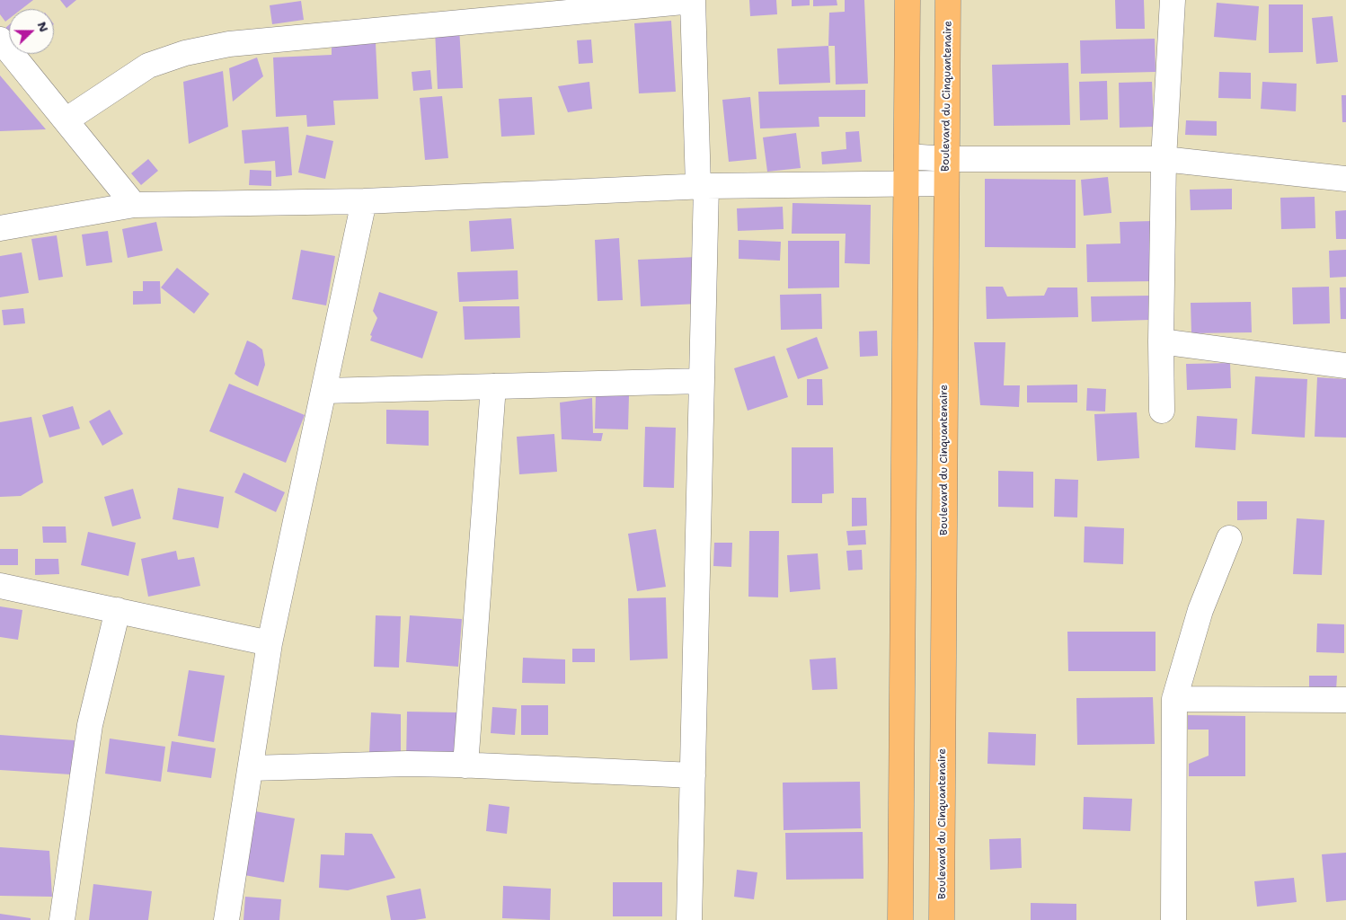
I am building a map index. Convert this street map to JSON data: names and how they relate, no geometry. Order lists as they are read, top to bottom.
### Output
{
  "streets": {
    "main road": ["Boulevard du Cinquantenaire"]
  },
  "north": "right"
}
